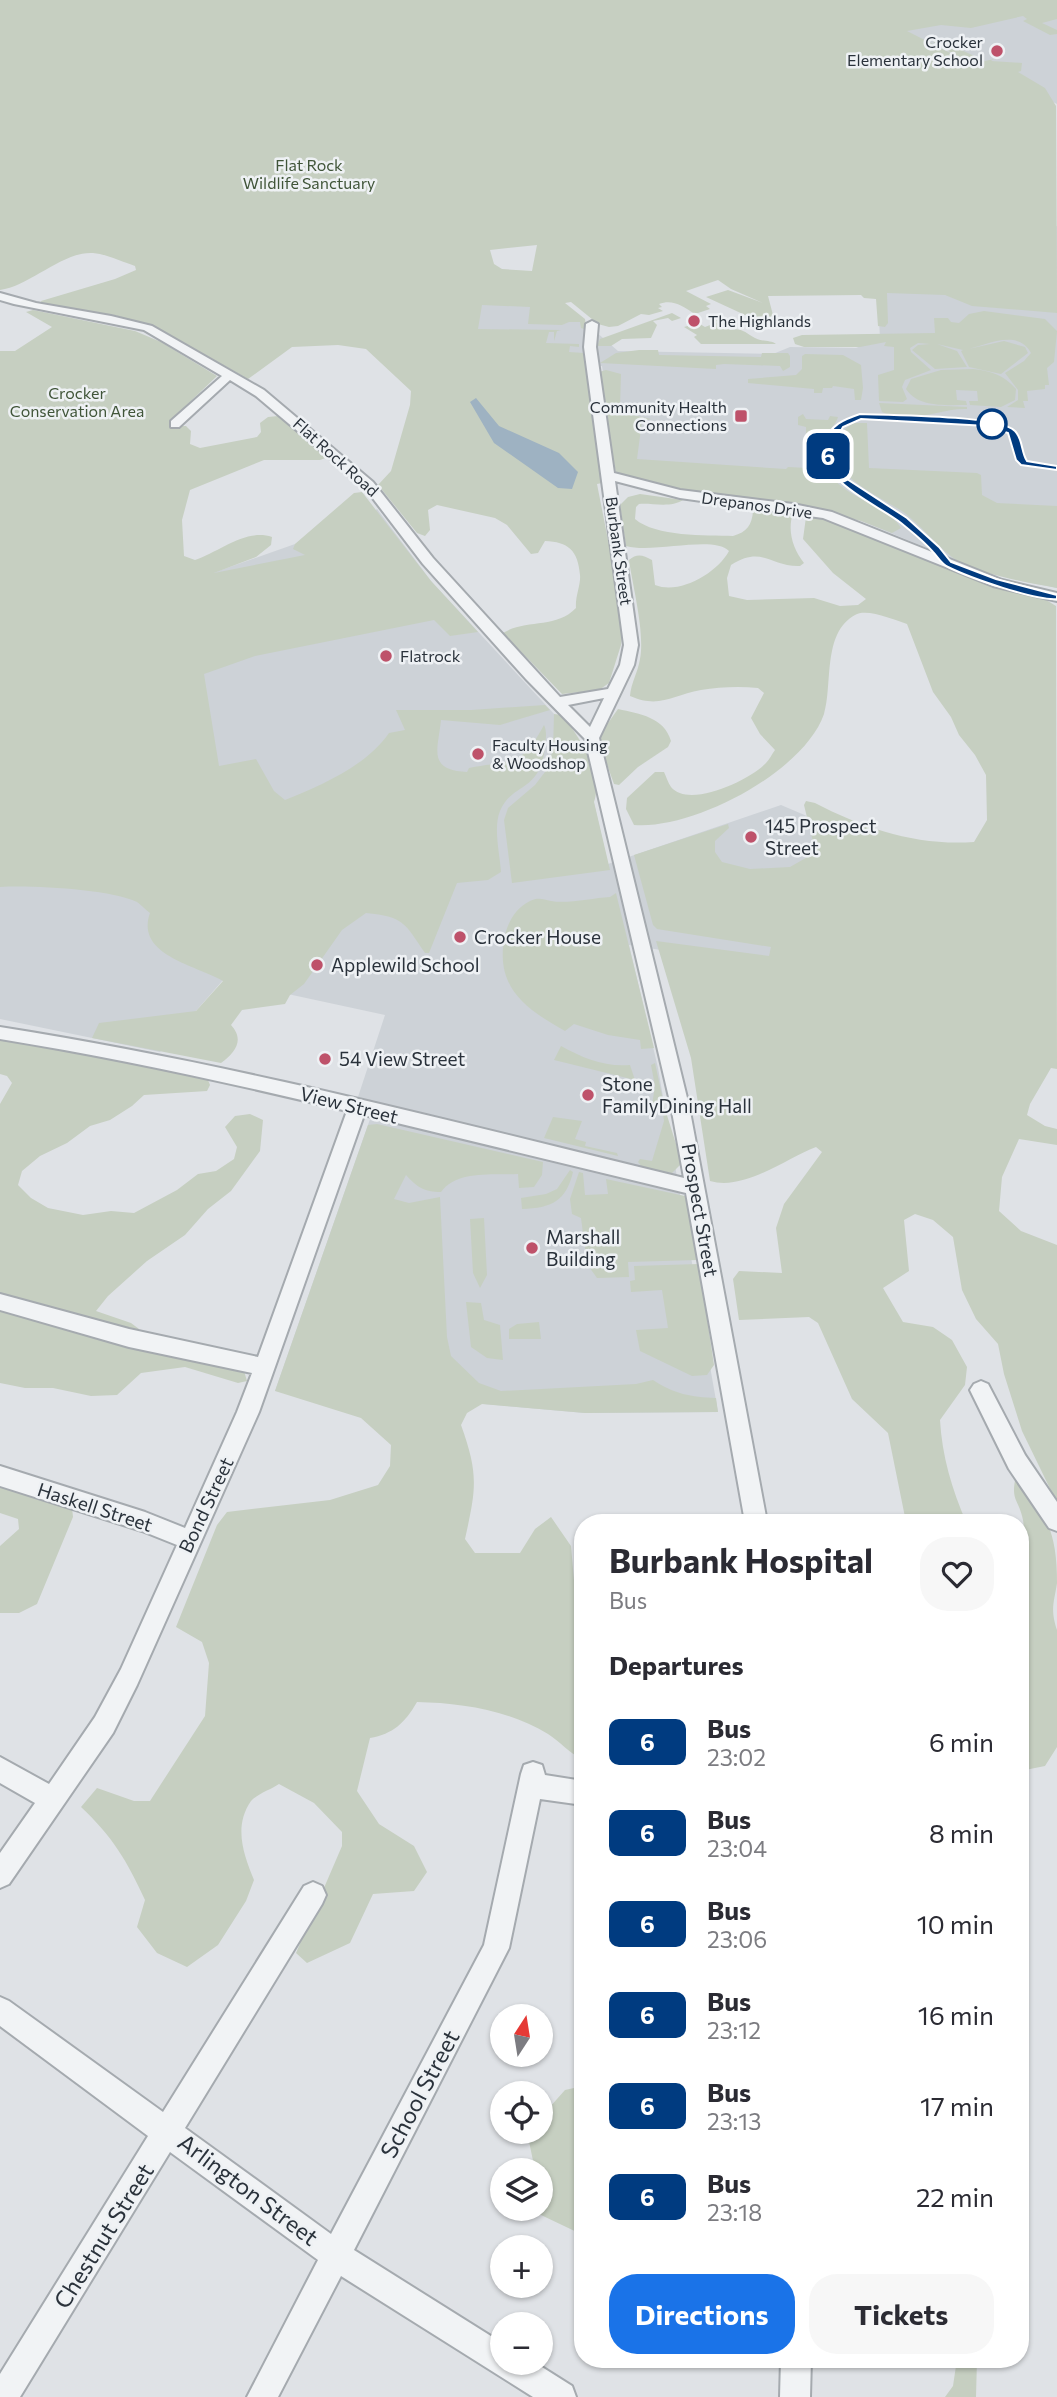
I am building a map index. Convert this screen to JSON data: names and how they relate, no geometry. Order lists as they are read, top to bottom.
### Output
{
  "streets": {
    "street": [
      "Flat Rock Road",
      "Drepanos Drive",
      "Burbank Street",
      "View Street",
      "Prospect Street",
      "Bond Street",
      "Haskell Street",
      "School Street",
      "Arlington Street",
      "Chestnut Street"
    ]
  },
  "crossings": [
    ["Flat Rock Road", "Burbank Street"],
    ["Flat Rock Road", "Prospect Street"],
    ["Drepanos Drive", "Burbank Street"],
    ["Burbank Street", "Prospect Street"],
    ["View Street", "Prospect Street"],
    ["View Street", "Bond Street"],
    ["Bond Street", "Haskell Street"],
    ["School Street", "Arlington Street"],
    ["Arlington Street", "Chestnut Street"]
  ],
  "parks": ["Flat Rock Wildlife Sanctuary", "Crocker Conservation Area"],
  "places": {
    "other": [
      "Crocker Elementary School",
      "The Highlands",
      "Flatrock",
      "Faculty Housing & Woodshop",
      "145 Prospect Street",
      "Crocker House",
      "Applewild School",
      "54 View Street",
      "Stone FamilyDining Hall",
      "Marshall Building"
    ],
    "transit": ["Community Health Connections"]
  },
  "lines": ["bus line 6"],
  "north": "top",
  "page": {
    "on_map": "6",
    "heading": [
      ["Burbank Hospital", "Bus"],
      "Departures"
    ],
    "list": [
      {
        "mark": "6",
        "name": "Bus",
        "note": "23:02",
        "value": "6 min"
      },
      {
        "mark": "6",
        "name": "Bus",
        "note": "23:04",
        "value": "8 min"
      },
      {
        "mark": "6",
        "name": "Bus",
        "note": "23:06",
        "value": "10 min"
      },
      {
        "mark": "6",
        "name": "Bus",
        "note": "23:12",
        "value": "16 min"
      },
      {
        "mark": "6",
        "name": "Bus",
        "note": "23:13",
        "value": "17 min"
      },
      {
        "mark": "6",
        "name": "Bus",
        "note": "23:18",
        "value": "22 min"
      }
    ],
    "map_buttons": ["+", "−"],
    "buttons": ["Directions", "Tickets"]
  }
}
